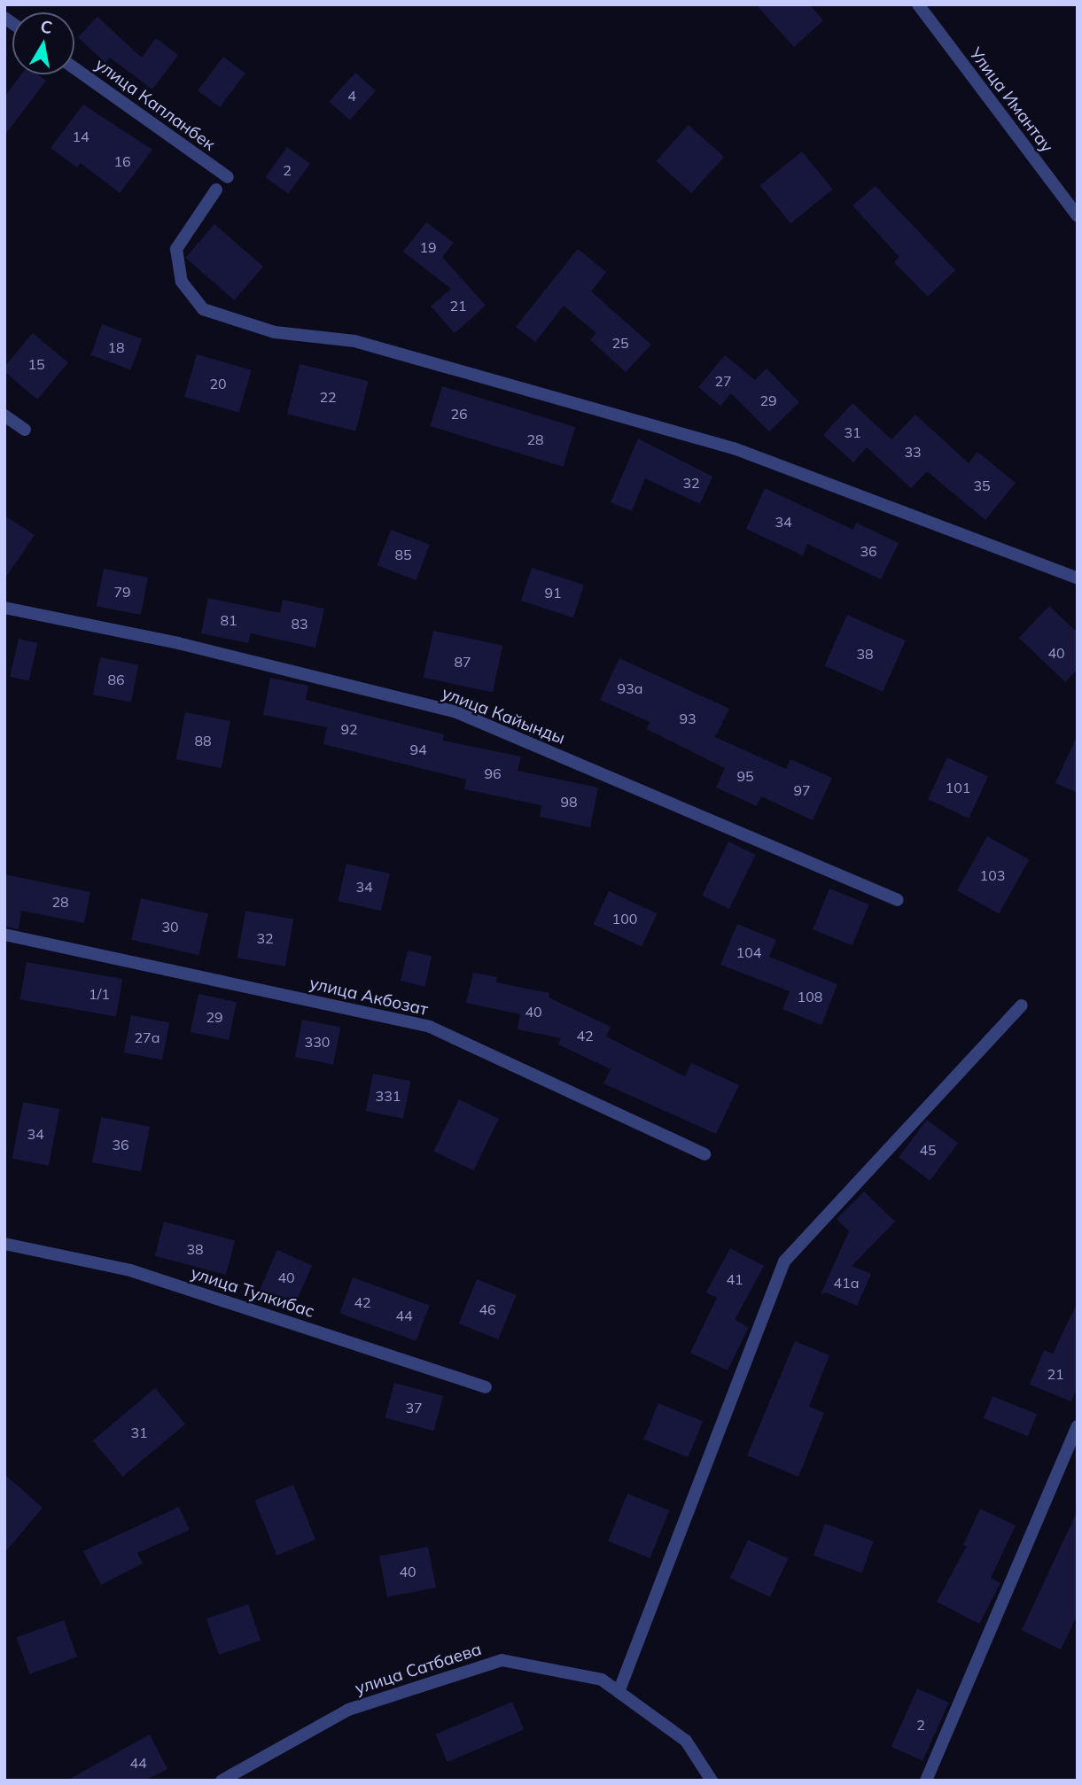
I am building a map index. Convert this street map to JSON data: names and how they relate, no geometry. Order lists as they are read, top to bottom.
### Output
{
  "streets": {
    "street": [
      "Улица Имантау",
      "улица Капланбек",
      "улица Кайынды",
      "улица Акбозат",
      "улица Тулкибас",
      "улица Сатбаева"
    ]
  },
  "house_numbers": [
    "4",
    "14",
    "16",
    "2",
    "19",
    "21",
    "25",
    "18",
    "15",
    "27",
    "20",
    "22",
    "29",
    "26",
    "31",
    "28",
    "33",
    "32",
    "35",
    "34",
    "36",
    "85",
    "79",
    "91",
    "81",
    "83",
    "40",
    "38",
    "87",
    "86",
    "93а",
    "93",
    "92",
    "88",
    "94",
    "96",
    "95",
    "101",
    "97",
    "98",
    "103",
    "34",
    "28",
    "100",
    "30",
    "32",
    "104",
    "1/1",
    "108",
    "40",
    "29",
    "42",
    "27а",
    "330",
    "331",
    "34",
    "36",
    "45",
    "38",
    "40",
    "41",
    "41а",
    "42",
    "46",
    "44",
    "21",
    "37",
    "31",
    "40",
    "2",
    "44"
  ],
  "north": "top"
}
